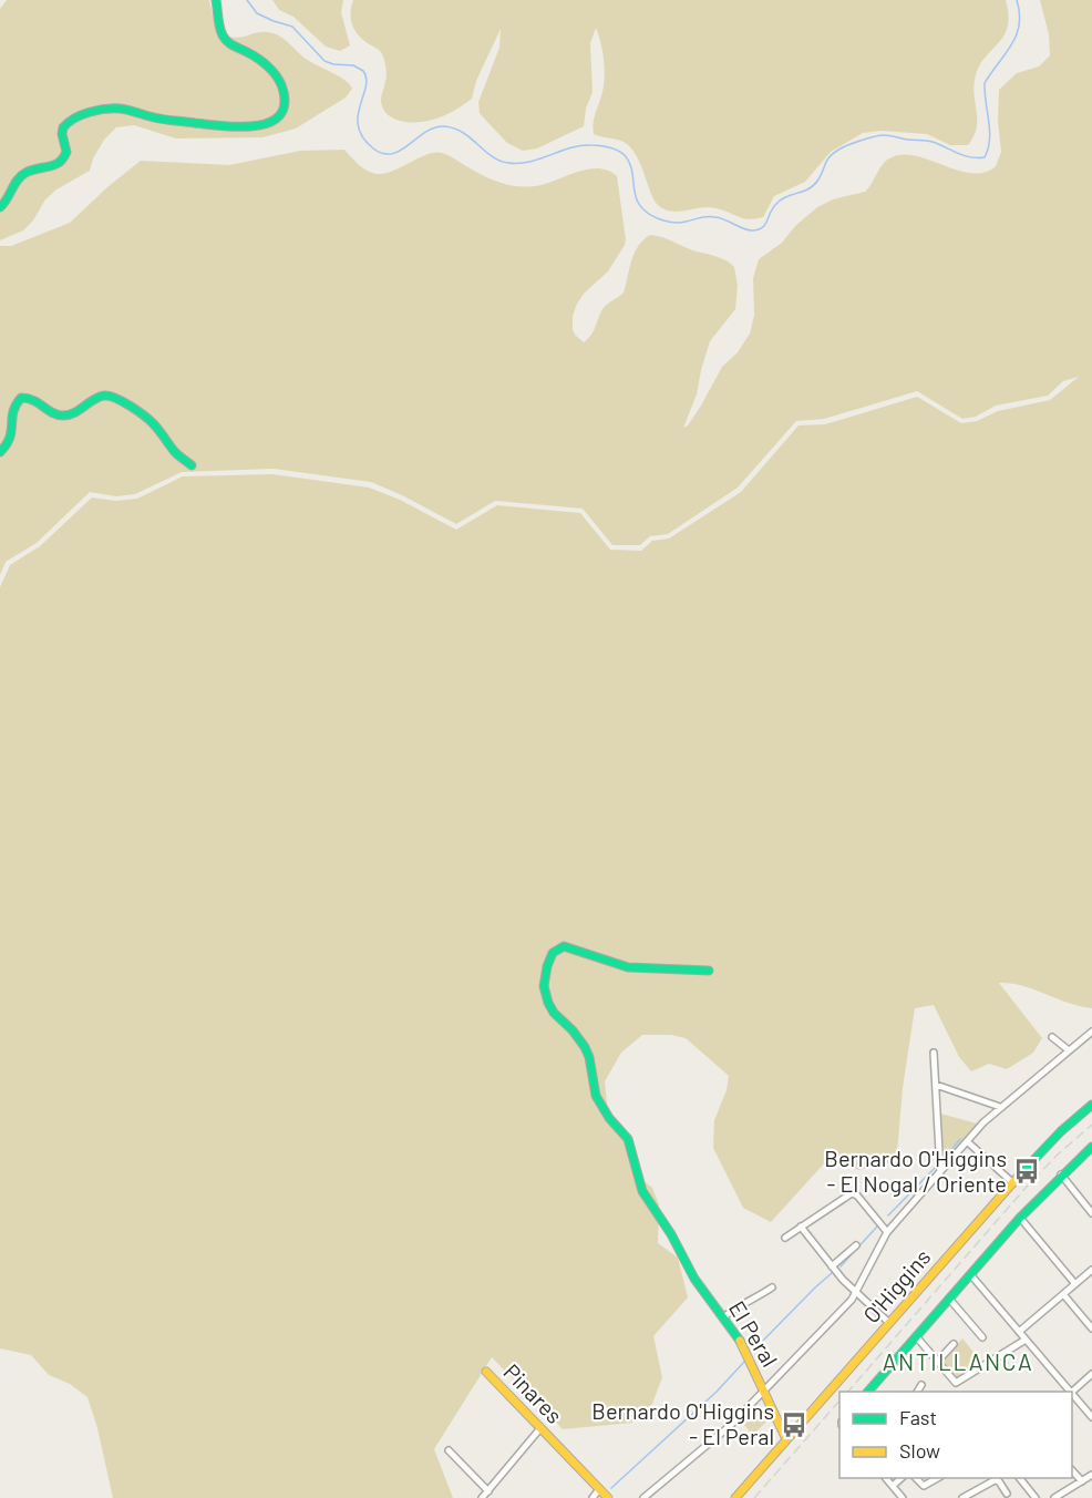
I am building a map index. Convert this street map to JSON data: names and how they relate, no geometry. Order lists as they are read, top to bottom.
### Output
{
  "streets": {
    "street": ["O'Higgins", "El Peral", "Pinares"]
  },
  "crossings": [
    ["O'Higgins", "El Peral"]
  ],
  "districts": ["ANTILLANCA"],
  "places": {
    "bus stop": ["Bernardo O'Higgins - El Nogal / Oriente", "Bernardo O'Higgins - El Peral"]
  },
  "legend": ["Fast", "Slow"]
}
